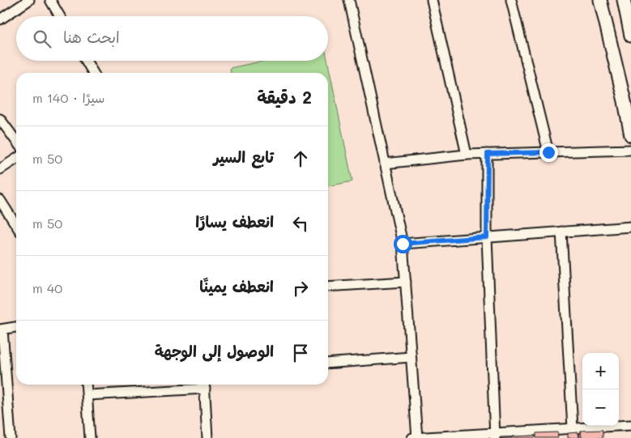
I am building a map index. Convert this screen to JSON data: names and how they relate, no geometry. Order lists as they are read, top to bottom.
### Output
{
  "page": {
    "search": "ابحث هنا",
    "heading": ["2 دقيقة", "سيرًا · 140 m"],
    "list": [
      ["تابع السير", "50 m"],
      ["انعطف يسارًا", "50 m"],
      ["انعطف يمينًا", "40 m"],
      "الوصول إلى الوجهة"
    ],
    "map_buttons": ["+", "−"]
  }
}
